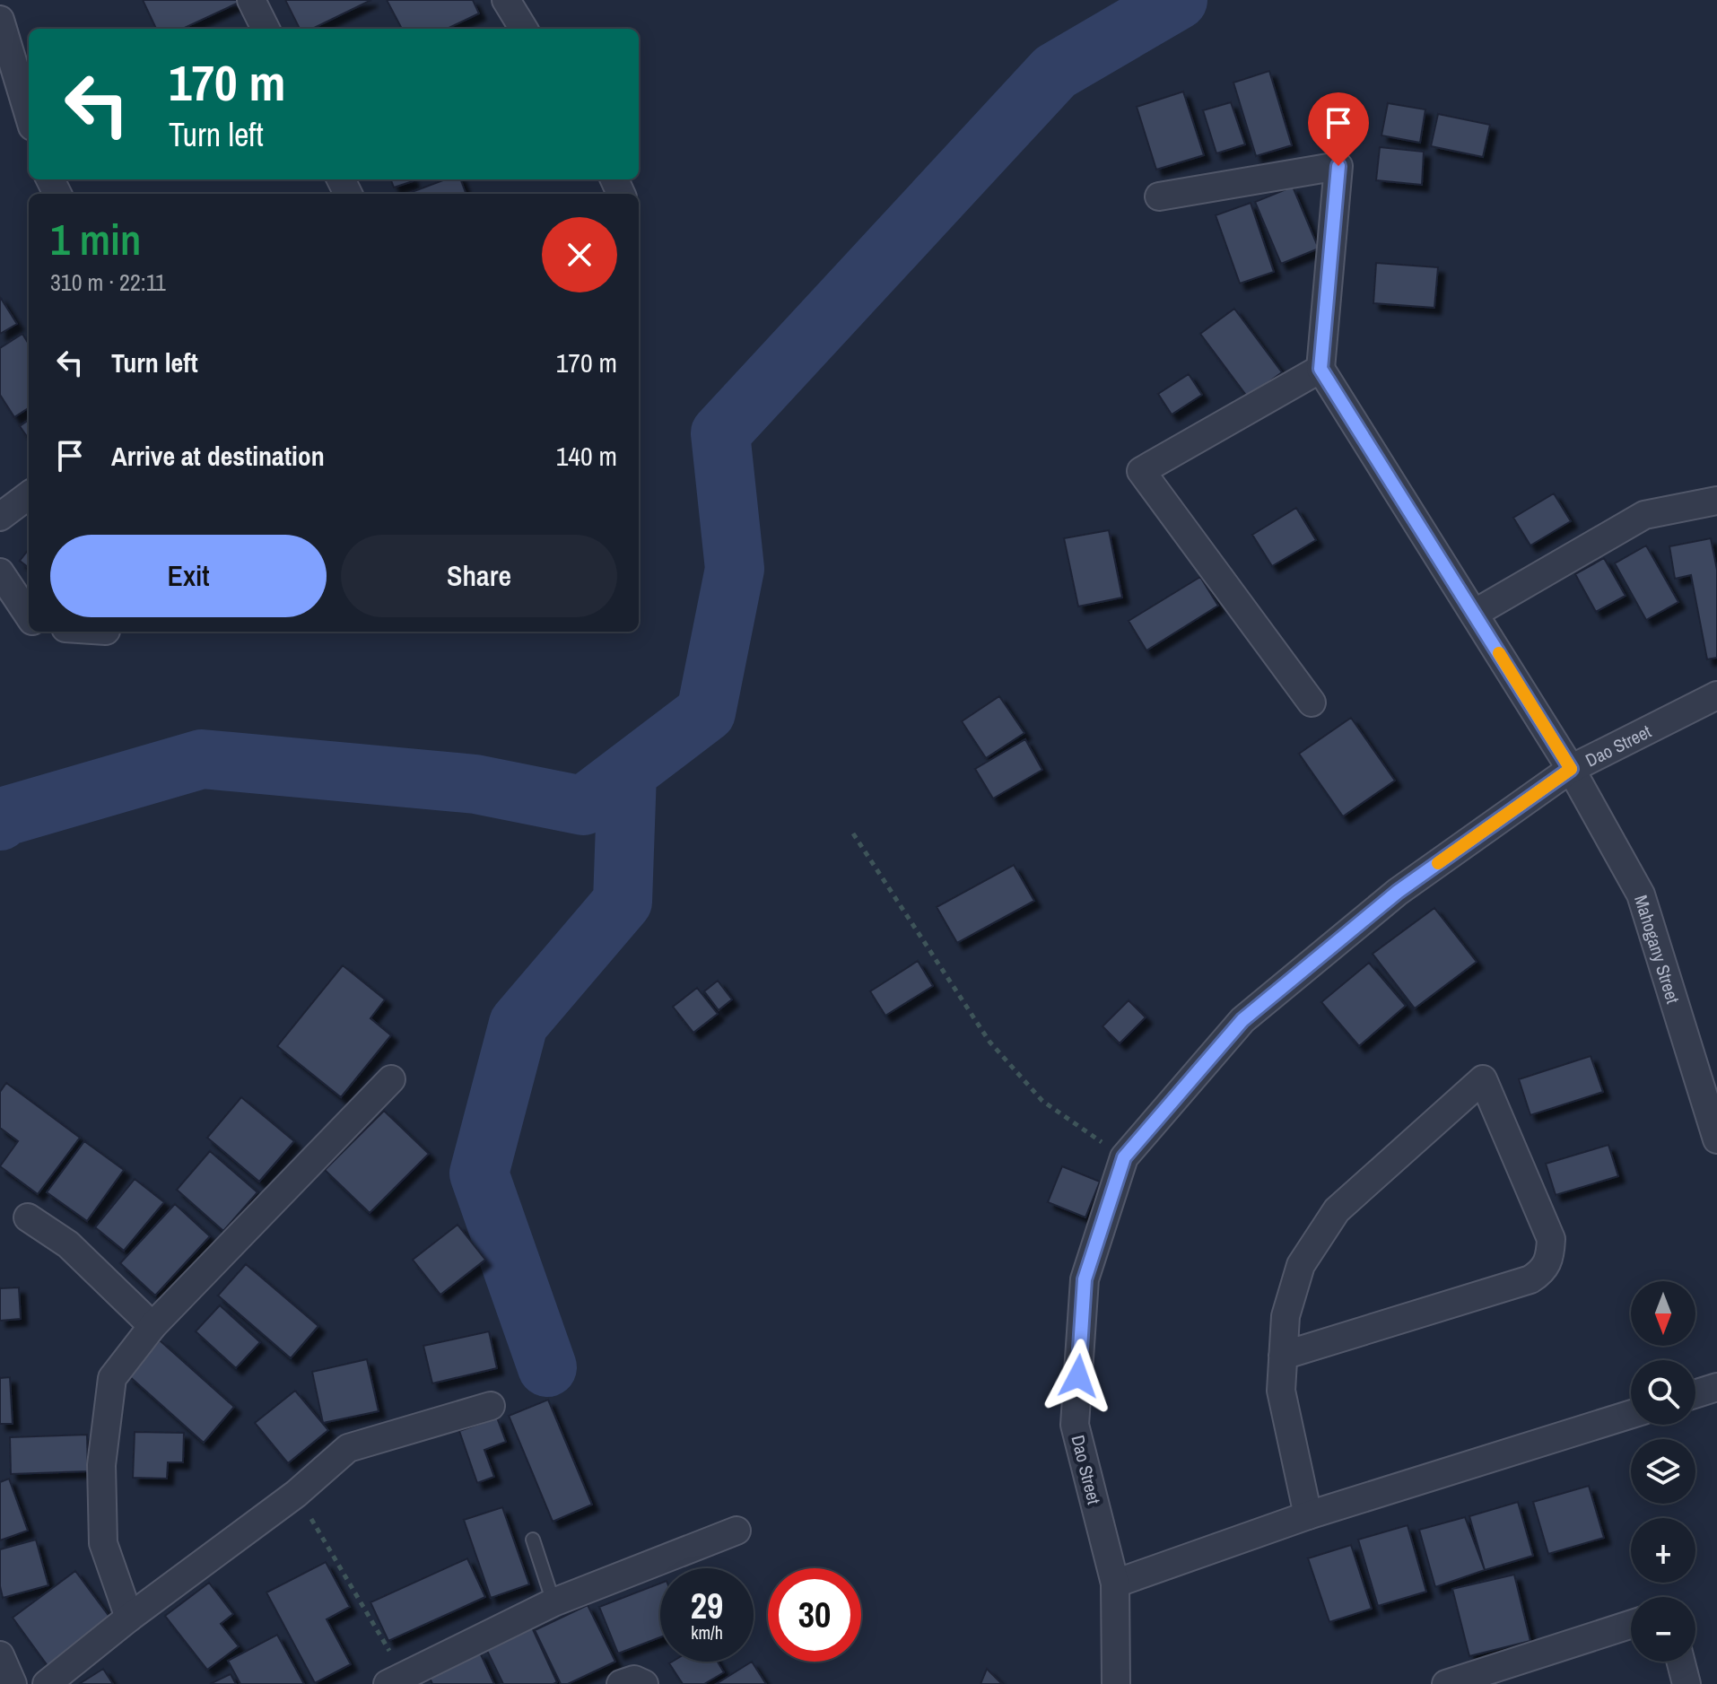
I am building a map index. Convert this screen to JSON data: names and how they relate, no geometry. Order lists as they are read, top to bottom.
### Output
{
  "streets": {
    "street": ["Dao Street", "Mahogany Street"]
  },
  "crossings": [
    ["Dao Street", "Mahogany Street"]
  ],
  "north": "bottom",
  "page": {
    "turn": ["170 m", "Turn left"],
    "heading": ["1 min", "310 m · 22:11"],
    "list": [
      {
        "name": "Turn left",
        "value": "170 m"
      },
      {
        "name": "Arrive at destination",
        "value": "140 m"
      }
    ],
    "buttons": ["Exit", "Share"],
    "map_buttons": ["+", "−"],
    "speed": "29 km/h",
    "limit": "30"
  }
}
